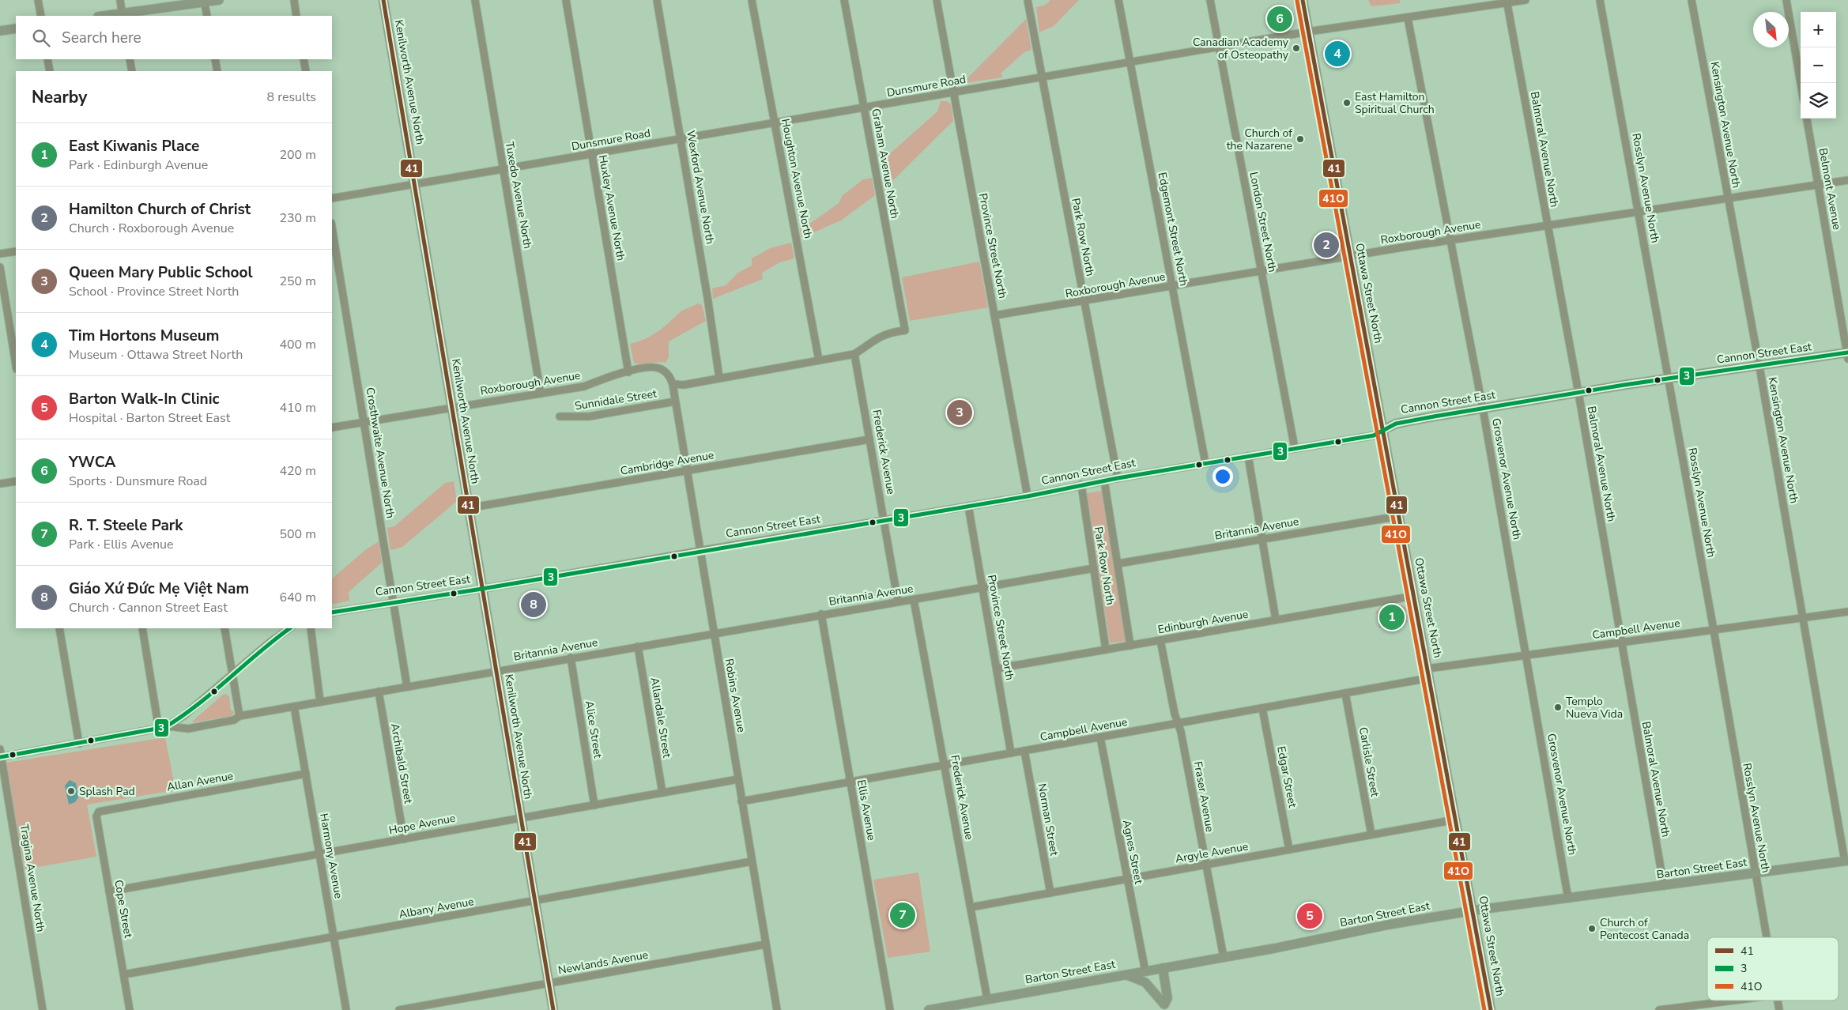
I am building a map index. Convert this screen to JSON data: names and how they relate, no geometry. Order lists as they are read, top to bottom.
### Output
{
  "streets": {
    "main road": [
      "Kenilworth Avenue North",
      "Ottawa Street North",
      "Cannon Street East",
      "Barton Street East"
    ],
    "street": [
      "Dunsmure Road",
      "Kensington Avenue North",
      "Balmoral Avenue North",
      "Graham Avenue North",
      "Houghton Avenue North",
      "Wexford Avenue North",
      "Rosslyn Avenue North",
      "Belmont Avenue",
      "Tuxedo Avenue North",
      "Huxley Avenue North",
      "London Street North",
      "Edgemont Street North",
      "Roxborough Avenue",
      "Park Row North",
      "Province Street North",
      "Sunnidale Street",
      "Frederick Avenue",
      "Crosthwaite Avenue North",
      "Cambridge Avenue",
      "Grosvenor Avenue North",
      "Britannia Avenue",
      "Edinburgh Avenue",
      "Campbell Avenue",
      "Robins Avenue",
      "Allandale Street",
      "Alice Street",
      "Carlisle Street",
      "Archibald Street",
      "Edgar Street",
      "Allan Avenue",
      "Fraser Avenue",
      "Ellis Avenue",
      "Norman Street",
      "Hope Avenue",
      "Agnes Street",
      "Argyle Avenue",
      "Harmony Avenue",
      "Tragina Avenue North",
      "Albany Avenue",
      "Cope Street",
      "Newlands Avenue"
    ]
  },
  "crossings": [
    ["Kenilworth Avenue North", "Dunsmure Road"],
    ["Kenilworth Avenue North", "Roxborough Avenue"],
    ["Kenilworth Avenue North", "Cannon Street East"],
    ["Kenilworth Avenue North", "Cambridge Avenue"],
    ["Kenilworth Avenue North", "Britannia Avenue"],
    ["Kenilworth Avenue North", "Hope Avenue"],
    ["Kenilworth Avenue North", "Albany Avenue"],
    ["Kenilworth Avenue North", "Newlands Avenue"],
    ["Dunsmure Road", "Balmoral Avenue North"],
    ["Dunsmure Road", "Graham Avenue North"],
    ["Dunsmure Road", "Houghton Avenue North"],
    ["Dunsmure Road", "Wexford Avenue North"],
    ["Dunsmure Road", "Tuxedo Avenue North"],
    ["Dunsmure Road", "Huxley Avenue North"],
    ["Dunsmure Road", "London Street North"],
    ["Dunsmure Road", "Edgemont Street North"],
    ["Dunsmure Road", "Park Row North"],
    ["Dunsmure Road", "Province Street North"],
    ["Dunsmure Road", "Ottawa Street North"],
    ["Dunsmure Road", "Grosvenor Avenue North"],
    ["Kensington Avenue North", "Roxborough Avenue"],
    ["Kensington Avenue North", "Cannon Street East"],
    ["Kensington Avenue North", "Campbell Avenue"],
    ["Kensington Avenue North", "Barton Street East"],
    ["Balmoral Avenue North", "Roxborough Avenue"],
    ["Balmoral Avenue North", "Cannon Street East"],
    ["Balmoral Avenue North", "Campbell Avenue"],
    ["Balmoral Avenue North", "Barton Street East"],
    ["Graham Avenue North", "Frederick Avenue"],
    ["Rosslyn Avenue North", "Roxborough Avenue"],
    ["Rosslyn Avenue North", "Cannon Street East"],
    ["Rosslyn Avenue North", "Campbell Avenue"],
    ["Rosslyn Avenue North", "Barton Street East"],
    ["Belmont Avenue", "Roxborough Avenue"],
    ["Belmont Avenue", "Cannon Street East"],
    ["Tuxedo Avenue North", "Roxborough Avenue"],
    ["Huxley Avenue North", "Roxborough Avenue"],
    ["London Street North", "Roxborough Avenue"],
    ["London Street North", "Cannon Street East"],
    ["Edgemont Street North", "Roxborough Avenue"],
    ["Edgemont Street North", "Cannon Street East"],
    ["Roxborough Avenue", "Park Row North"],
    ["Roxborough Avenue", "Province Street North"],
    ["Roxborough Avenue", "Ottawa Street North"],
    ["Roxborough Avenue", "Crosthwaite Avenue North"],
    ["Roxborough Avenue", "Grosvenor Avenue North"],
    ["Roxborough Avenue", "Robins Avenue"],
    ["Park Row North", "Cannon Street East"],
    ["Park Row North", "Britannia Avenue"],
    ["Park Row North", "Edinburgh Avenue"],
    ["Province Street North", "Cannon Street East"],
    ["Province Street North", "Britannia Avenue"],
    ["Province Street North", "Edinburgh Avenue"],
    ["Province Street North", "Campbell Avenue"],
    ["Ottawa Street North", "Cannon Street East"],
    ["Ottawa Street North", "Britannia Avenue"],
    ["Ottawa Street North", "Edinburgh Avenue"],
    ["Ottawa Street North", "Campbell Avenue"],
    ["Ottawa Street North", "Argyle Avenue"],
    ["Ottawa Street North", "Barton Street East"],
    ["Cannon Street East", "Frederick Avenue"],
    ["Cannon Street East", "Crosthwaite Avenue North"],
    ["Cannon Street East", "Grosvenor Avenue North"],
    ["Cannon Street East", "Robins Avenue"],
    ["Sunnidale Street", "Robins Avenue"],
    ["Frederick Avenue", "Cambridge Avenue"],
    ["Frederick Avenue", "Britannia Avenue"],
    ["Frederick Avenue", "Campbell Avenue"],
    ["Frederick Avenue", "Argyle Avenue"],
    ["Frederick Avenue", "Barton Street East"],
    ["Crosthwaite Avenue North", "Britannia Avenue"],
    ["Cambridge Avenue", "Robins Avenue"],
    ["Grosvenor Avenue North", "Campbell Avenue"],
    ["Grosvenor Avenue North", "Barton Street East"],
    ["Britannia Avenue", "Robins Avenue"],
    ["Britannia Avenue", "Allandale Street"],
    ["Britannia Avenue", "Alice Street"],
    ["Britannia Avenue", "Archibald Street"],
    ["Britannia Avenue", "Ellis Avenue"],
    ["Britannia Avenue", "Harmony Avenue"],
    ["Britannia Avenue", "Tragina Avenue North"],
    ["Edinburgh Avenue", "Fraser Avenue"],
    ["Campbell Avenue", "Robins Avenue"],
    ["Campbell Avenue", "Carlisle Street"],
    ["Campbell Avenue", "Edgar Street"],
    ["Campbell Avenue", "Fraser Avenue"],
    ["Campbell Avenue", "Ellis Avenue"],
    ["Campbell Avenue", "Norman Street"],
    ["Campbell Avenue", "Agnes Street"],
    ["Robins Avenue", "Hope Avenue"],
    ["Robins Avenue", "Albany Avenue"],
    ["Robins Avenue", "Newlands Avenue"],
    ["Allandale Street", "Hope Avenue"],
    ["Alice Street", "Hope Avenue"],
    ["Carlisle Street", "Argyle Avenue"],
    ["Archibald Street", "Hope Avenue"],
    ["Edgar Street", "Argyle Avenue"],
    ["Allan Avenue", "Harmony Avenue"],
    ["Allan Avenue", "Cope Street"],
    ["Fraser Avenue", "Argyle Avenue"],
    ["Fraser Avenue", "Barton Street East"],
    ["Norman Street", "Argyle Avenue"],
    ["Hope Avenue", "Harmony Avenue"],
    ["Hope Avenue", "Cope Street"],
    ["Agnes Street", "Argyle Avenue"],
    ["Agnes Street", "Barton Street East"],
    ["Harmony Avenue", "Albany Avenue"],
    ["Albany Avenue", "Cope Street"]
  ],
  "places": [
    "Canadian Academy of Osteopathy",
    "East Hamilton Spiritual Church",
    "Church of the Nazarene",
    "Templo Nueva Vida",
    "Splash Pad",
    "Church of Pentecost Canada"
  ],
  "lines": ["transit line 41", "transit line 41O", "transit line 3"],
  "legend": ["41", "3", "41O"],
  "north": "bottom right",
  "page": {
    "pins": [
      "6",
      "4",
      "2",
      "3",
      "8",
      "1",
      "7",
      "5"
    ],
    "map_buttons": ["+", "−"],
    "search": "Search here",
    "heading": ["Nearby", "8 results"],
    "list": [
      {
        "mark": "1",
        "name": "East Kiwanis Place",
        "note": "Park · Edinburgh Avenue",
        "value": "200 m"
      },
      {
        "mark": "2",
        "name": "Hamilton Church of Christ",
        "note": "Church · Roxborough Avenue",
        "value": "230 m"
      },
      {
        "mark": "3",
        "name": "Queen Mary Public School",
        "note": "School · Province Street North",
        "value": "250 m"
      },
      {
        "mark": "4",
        "name": "Tim Hortons Museum",
        "note": "Museum · Ottawa Street North",
        "value": "400 m"
      },
      {
        "mark": "5",
        "name": "Barton Walk-In Clinic",
        "note": "Hospital · Barton Street East",
        "value": "410 m"
      },
      {
        "mark": "6",
        "name": "YWCA",
        "note": "Sports · Dunsmure Road",
        "value": "420 m"
      },
      {
        "mark": "7",
        "name": "R. T. Steele Park",
        "note": "Park · Ellis Avenue",
        "value": "500 m"
      },
      {
        "mark": "8",
        "name": "Giáo Xứ Đức Mẹ Việt Nam",
        "note": "Church · Cannon Street East",
        "value": "640 m"
      }
    ]
  }
}
